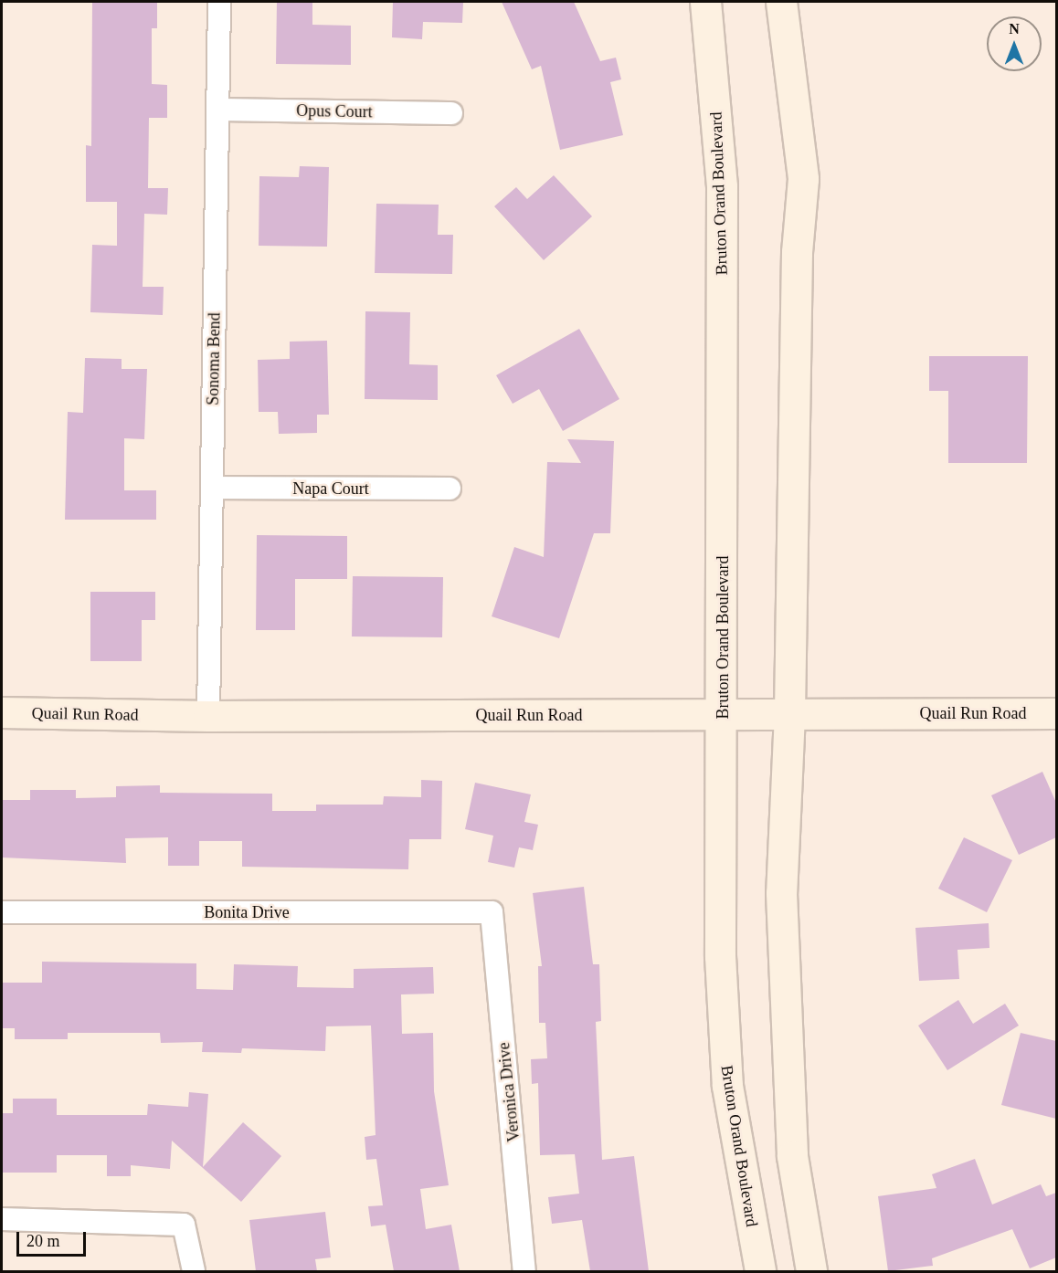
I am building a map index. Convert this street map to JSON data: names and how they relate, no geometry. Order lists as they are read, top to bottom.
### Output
{
  "streets": {
    "main road": ["Bruton Orand Boulevard", "Quail Run Road"],
    "street": [
      "Opus Court",
      "Sonoma Bend",
      "Napa Court",
      "Bonita Drive",
      "Veronica Drive"
    ]
  },
  "crossings": [
    ["Opus Court", "Sonoma Bend"],
    ["Bruton Orand Boulevard", "Quail Run Road"],
    ["Sonoma Bend", "Napa Court"],
    ["Sonoma Bend", "Quail Run Road"],
    ["Bonita Drive", "Veronica Drive"]
  ],
  "scale_bar": "20 m",
  "north": "top"
}
